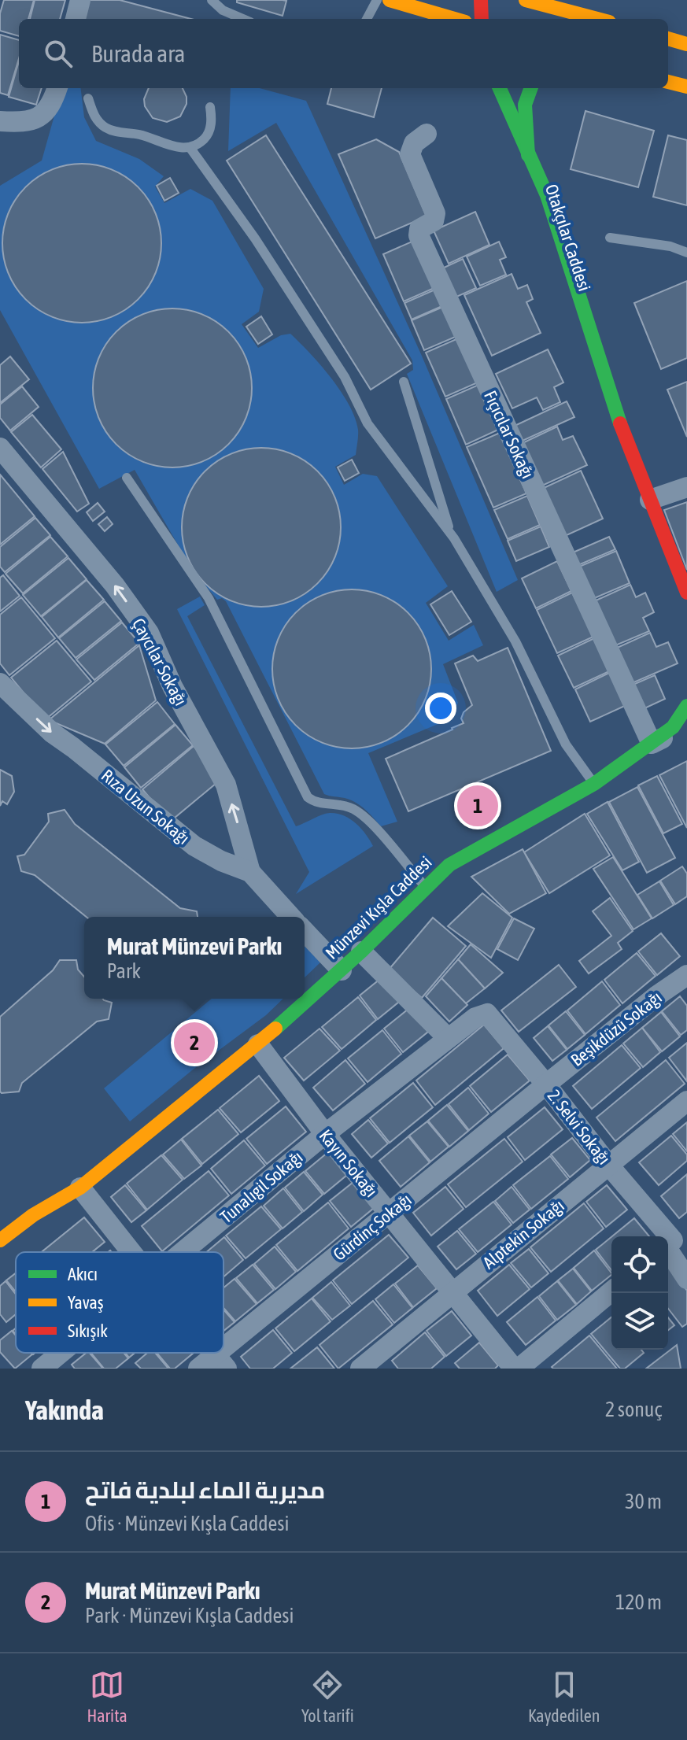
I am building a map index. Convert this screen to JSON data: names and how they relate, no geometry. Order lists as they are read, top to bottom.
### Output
{
  "streets": {
    "main road": ["Otakçılar Caddesi", "Münzevi Kışla Caddesi"],
    "street": [
      "Fıçıcılar Sokağı",
      "Çaycılar Sokağı",
      "Rıza Uzun Sokağı",
      "Beşikdüzü Sokağı",
      "2. Selvi Sokağı",
      "Kayın Sokağı",
      "Tunalıgil Sokağı",
      "Gürdinç Sokağı",
      "Alptekin Sokağı"
    ]
  },
  "crossings": [
    ["Fıçıcılar Sokağı", "Münzevi Kışla Caddesi"],
    ["Çaycılar Sokağı", "Rıza Uzun Sokağı"],
    ["Münzevi Kışla Caddesi", "Kayın Sokağı"],
    ["Beşikdüzü Sokağı", "2. Selvi Sokağı"],
    ["Beşikdüzü Sokağı", "Gürdinç Sokağı"],
    ["2. Selvi Sokağı", "Tunalıgil Sokağı"],
    ["2. Selvi Sokağı", "Gürdinç Sokağı"],
    ["2. Selvi Sokağı", "Alptekin Sokağı"],
    ["Kayın Sokağı", "Tunalıgil Sokağı"],
    ["Kayın Sokağı", "Gürdinç Sokağı"],
    ["Kayın Sokağı", "Alptekin Sokağı"]
  ],
  "one_way": ["Çaycılar Sokağı", "Rıza Uzun Sokağı"],
  "legend": ["Akıcı", "Yavaş", "Sıkışık"],
  "page": {
    "search": "Burada ara",
    "pins": ["1", "2"],
    "popup": ["Murat Münzevi Parkı", "Park"],
    "heading": ["Yakında", "2 sonuç"],
    "list": [
      {
        "mark": "1",
        "name": "مديرية الماء لبلدية فاتح",
        "note": "Ofis · Münzevi Kışla Caddesi",
        "value": "30 m"
      },
      {
        "mark": "2",
        "name": "Murat Münzevi Parkı",
        "note": "Park · Münzevi Kışla Caddesi",
        "value": "120 m"
      }
    ],
    "nav": ["Harita", "Yol tarifi", "Kaydedilen"]
  }
}
